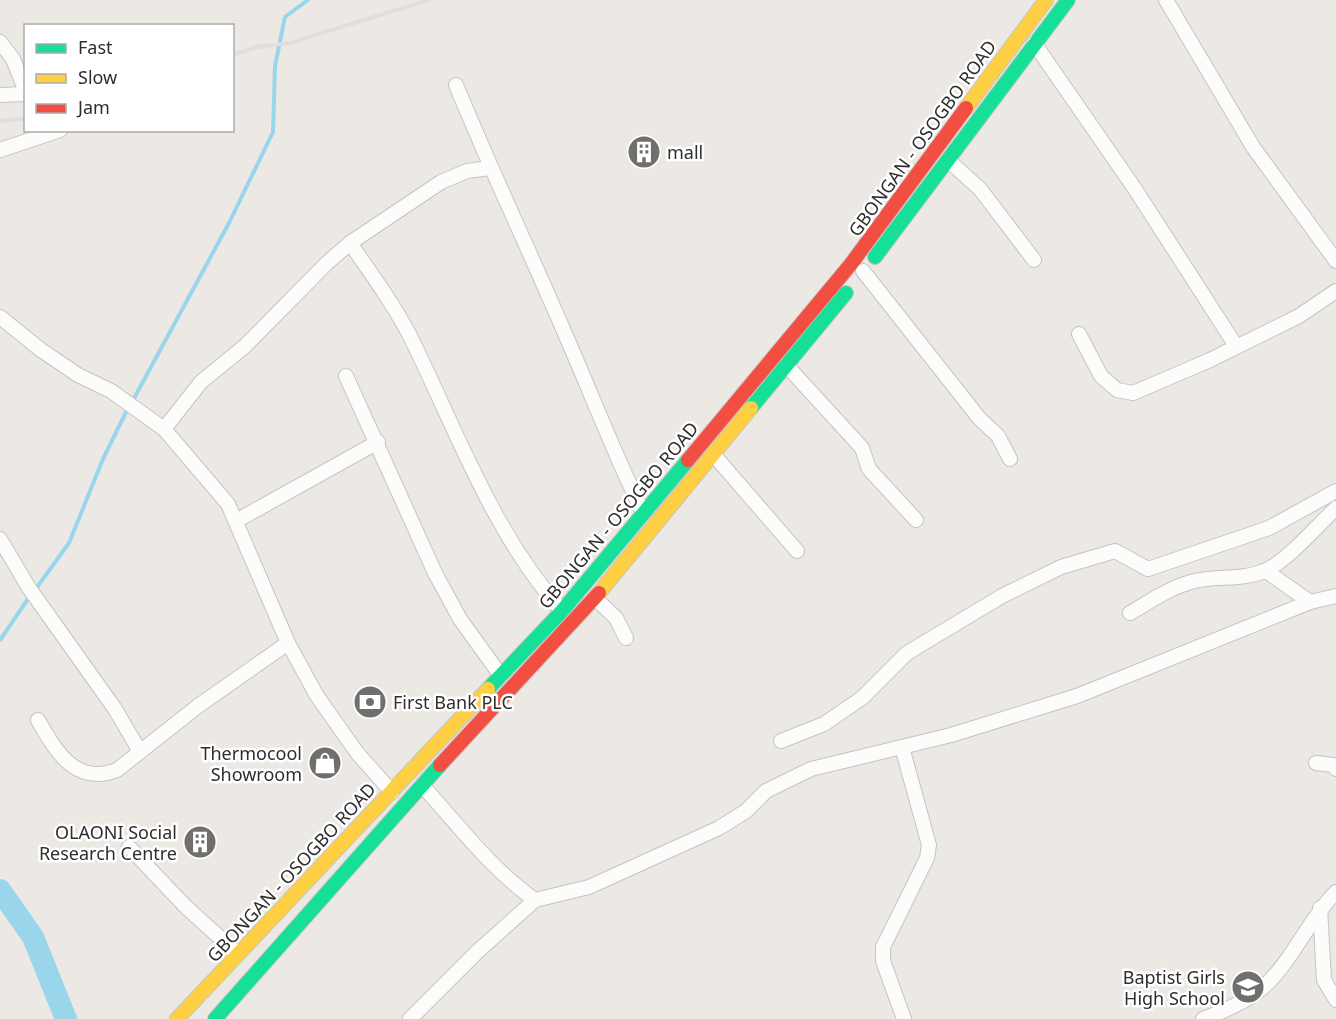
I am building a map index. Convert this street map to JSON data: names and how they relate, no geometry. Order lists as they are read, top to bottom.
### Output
{
  "streets": {
    "main road": ["GBONGAN - OSOGBO ROAD"]
  },
  "places": {
    "building": ["mall", "OLAONI Social Research Centre"],
    "bank": ["First Bank PLC"],
    "shop": ["Thermocool Showroom"],
    "school or university": ["Baptist Girls High School"]
  },
  "legend": ["Fast", "Slow", "Jam"]
}
